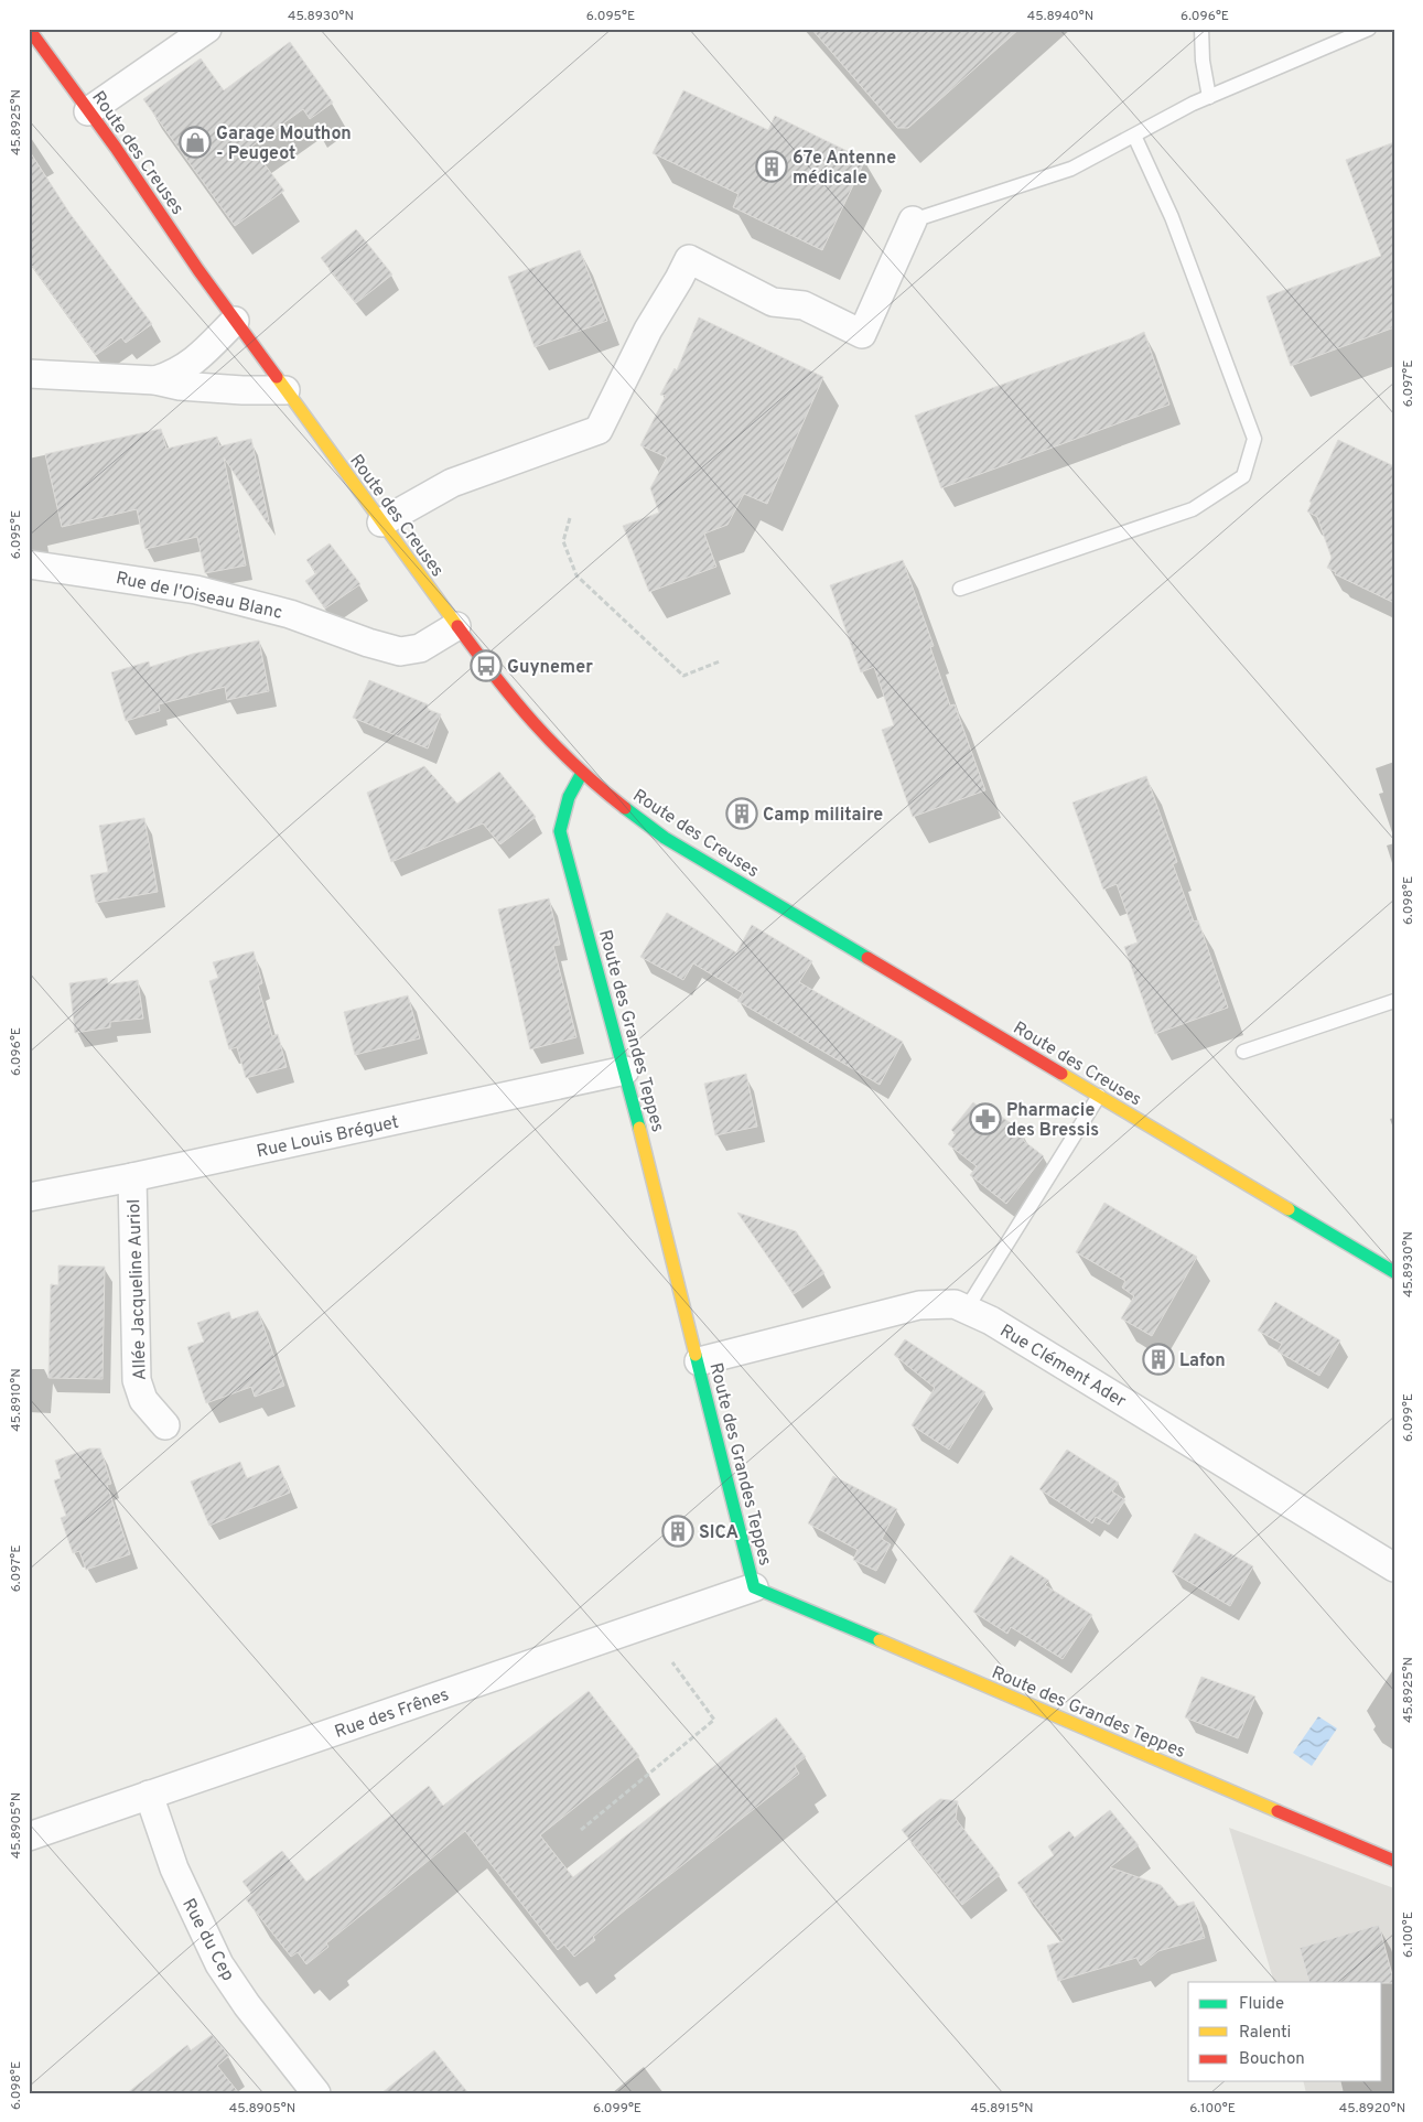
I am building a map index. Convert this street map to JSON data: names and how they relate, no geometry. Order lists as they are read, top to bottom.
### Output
{
  "streets": {
    "main road": ["Route des Creuses", "Route des Grandes Teppes"],
    "street": [
      "Rue de l'Oiseau Blanc",
      "Rue Louis Bréguet",
      "Allée Jacqueline Auriol",
      "Rue Clément Ader",
      "Rue des Frênes",
      "Rue du Cep"
    ]
  },
  "crossings": [
    ["Route des Creuses", "Rue de l'Oiseau Blanc"],
    ["Route des Creuses", "Route des Grandes Teppes"],
    ["Route des Grandes Teppes", "Rue Louis Bréguet"],
    ["Route des Grandes Teppes", "Rue Clément Ader"],
    ["Route des Grandes Teppes", "Rue des Frênes"],
    ["Rue Louis Bréguet", "Allée Jacqueline Auriol"],
    ["Rue des Frênes", "Rue du Cep"]
  ],
  "places": {
    "shop": ["Garage Mouthon - Peugeot"],
    "building": [
      "67e Antenne médicale",
      "Camp militaire",
      "Lafon",
      "SICA"
    ],
    "bus stop": ["Guynemer"],
    "pharmacy": ["Pharmacie des Bressis"]
  },
  "legend": ["Fluide", "Ralenti", "Bouchon"],
  "coordinates": [
    "45.8930°N",
    "6.095°E",
    "45.8940°N",
    "6.096°E",
    "45.8925°N",
    "6.097°E",
    "6.098°E",
    "45.8910°N",
    "6.099°E",
    "45.8905°N",
    "6.100°E",
    "45.8915°N",
    "45.8920°N"
  ]
}
